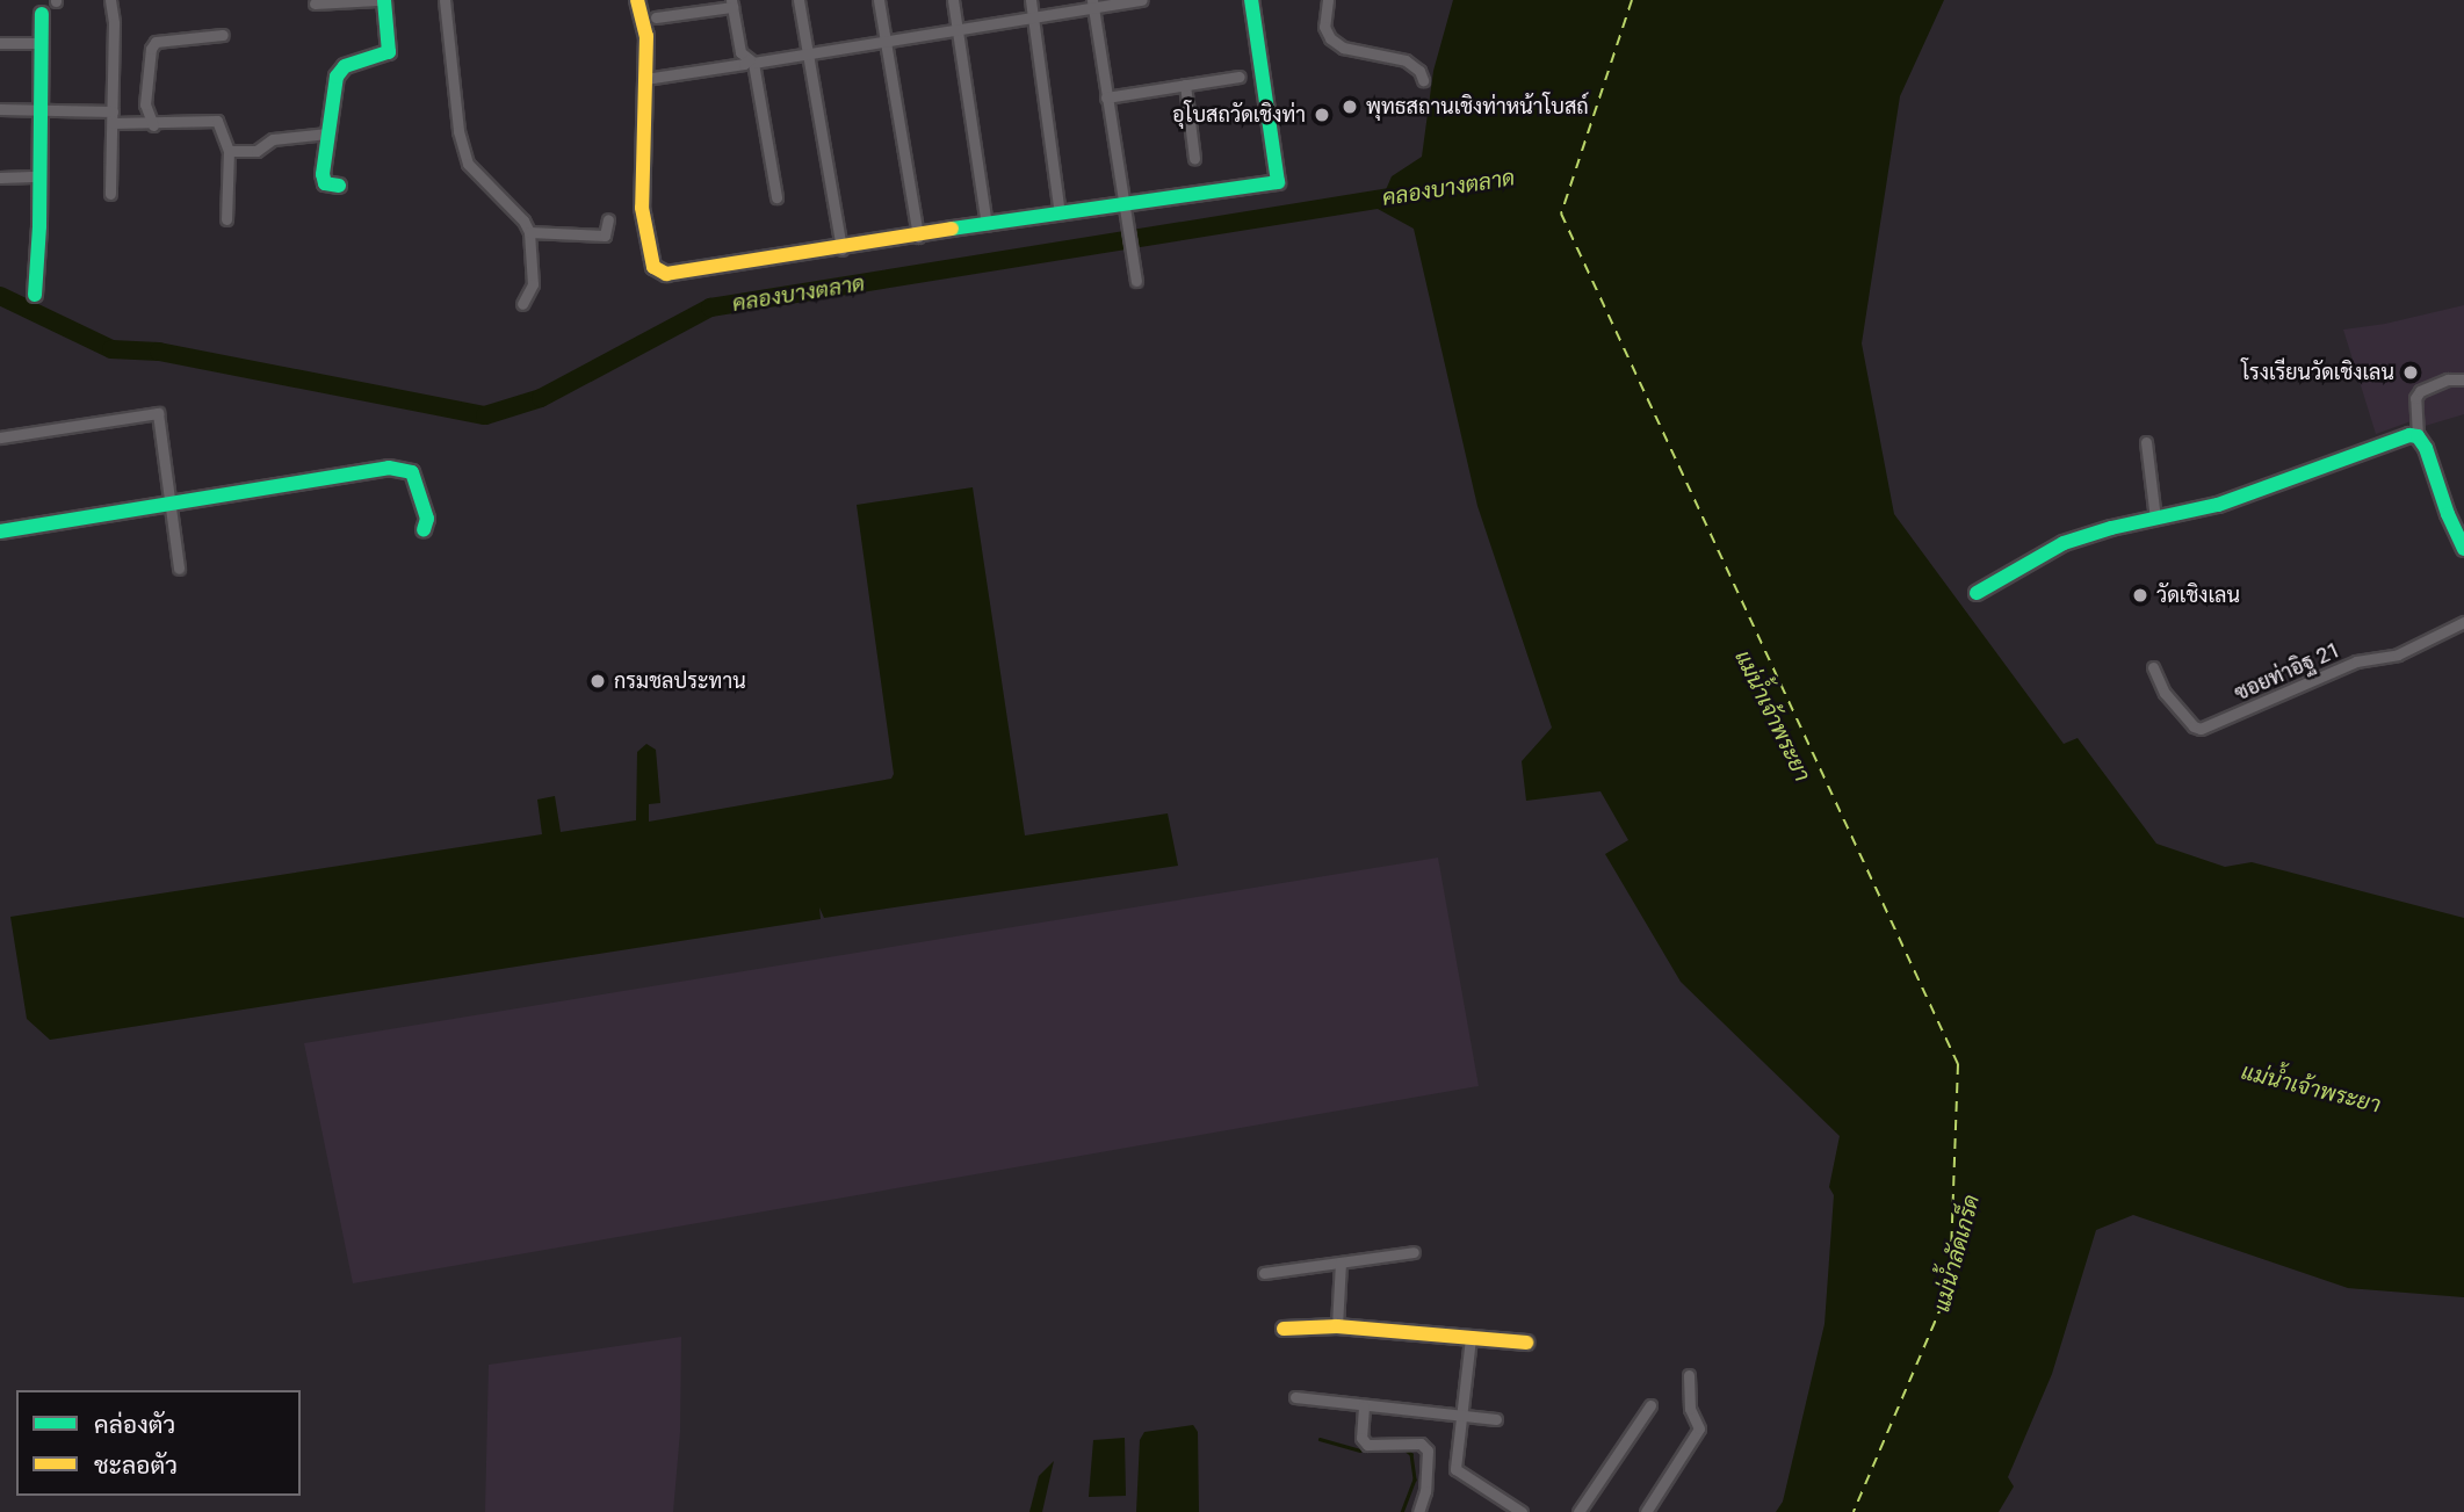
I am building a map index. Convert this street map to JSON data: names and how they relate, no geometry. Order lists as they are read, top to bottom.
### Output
{
  "streets": {
    "street": ["ซอยท่าอิฐ 21"]
  },
  "water": ["คลองบางตลาด", "แม่น้ำเจ้าพระยา", "แม่น้ำลัดเกร็ด"],
  "places": [
    "พุทธสถานเชิงท่าหน้าโบสถ์",
    "อุโบสถวัดเชิงท่า",
    "โรงเรียนวัดเชิงเลน",
    "วัดเชิงเลน",
    "กรมชลประทาน"
  ],
  "legend": ["คล่องตัว", "ชะลอตัว"]
}
